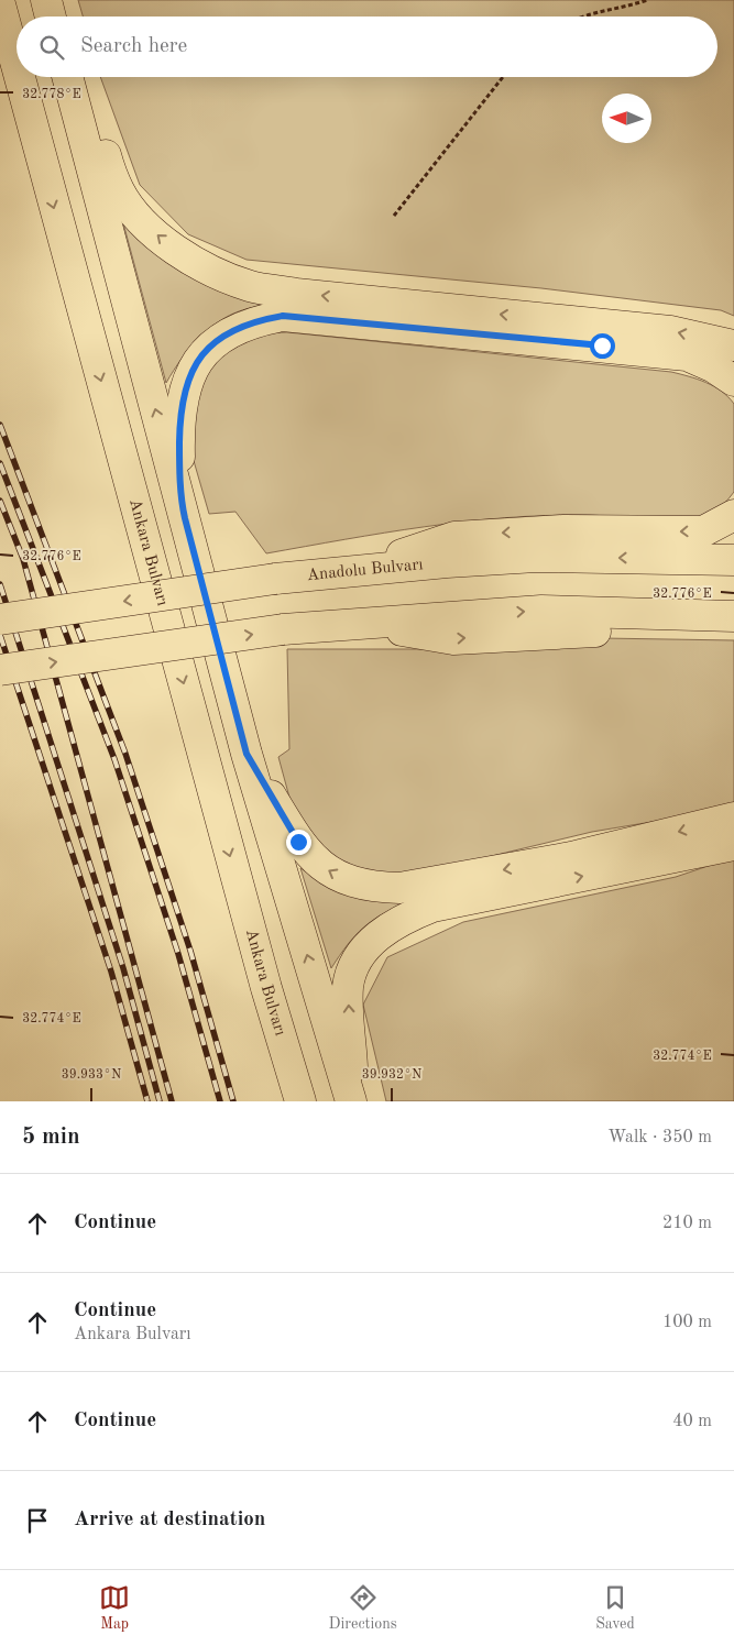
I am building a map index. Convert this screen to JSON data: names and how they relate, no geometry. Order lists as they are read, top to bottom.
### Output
{
  "streets": {
    "main road": ["Ankara Bulvarı", "Anadolu Bulvarı"]
  },
  "north": "left",
  "page": {
    "search": "Search here",
    "heading": ["5 min", "Walk · 350 m"],
    "list": [
      ["Continue", "210 m"],
      ["Continue", "Ankara Bulvarı", "100 m"],
      ["Continue", "40 m"],
      "Arrive at destination"
    ],
    "nav": ["Map", "Directions", "Saved"]
  },
  "coordinates": [
    "32.778°E",
    "32.776°E",
    "32.774°E",
    "39.933°N",
    "39.932°N"
  ]
}
